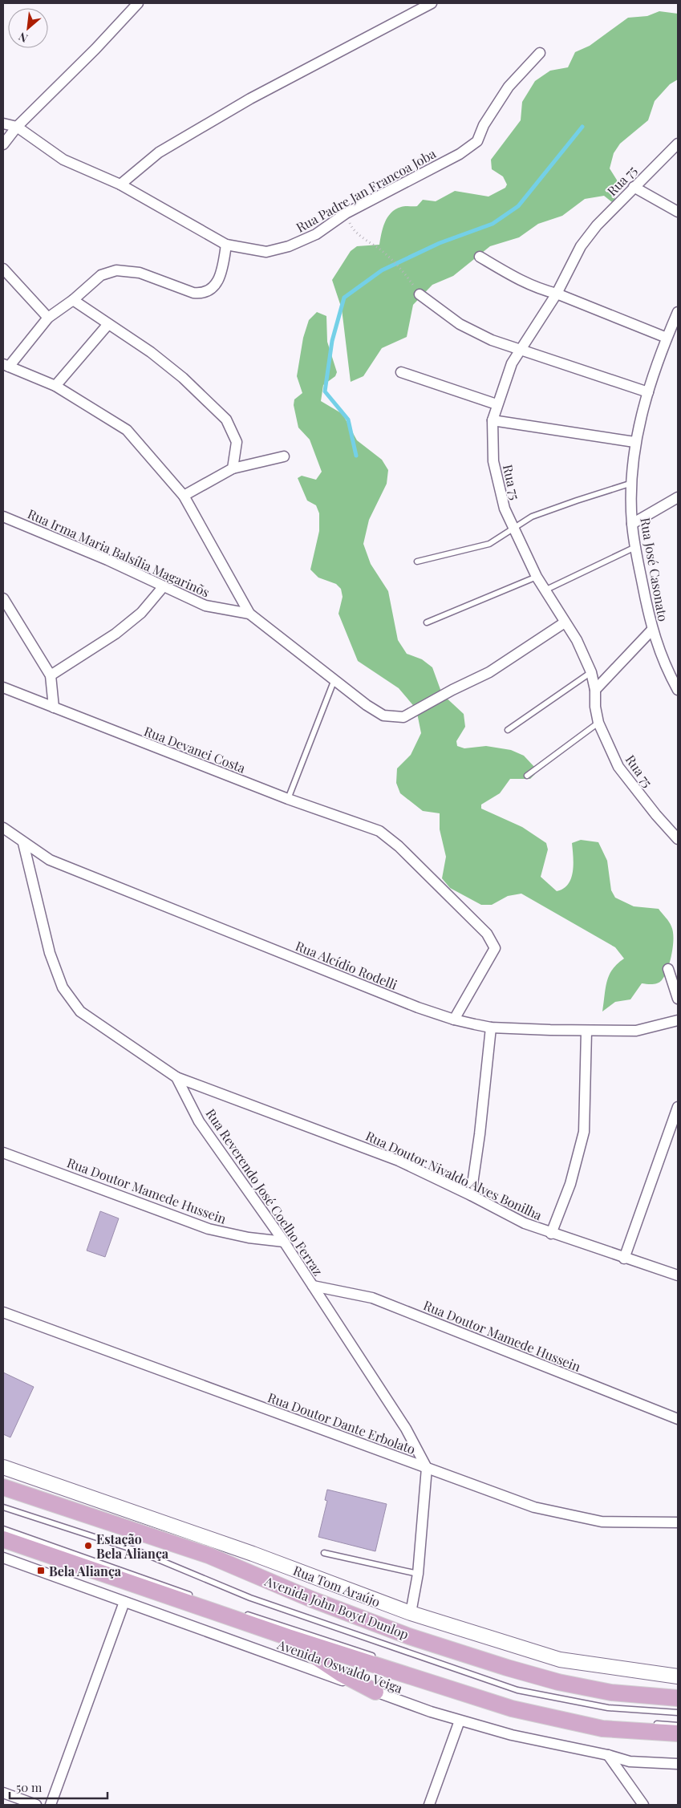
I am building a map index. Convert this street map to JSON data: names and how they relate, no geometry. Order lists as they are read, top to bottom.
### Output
{
  "streets": {
    "main road": ["Rua Tom Araújo", "Avenida John Boyd Dunlop"],
    "street": [
      "Rua 75",
      "Rua Padre Jan Francoa Joba",
      "Rua Irma Maria Balsília Magarinõs",
      "Rua José Casonato",
      "Rua Devanei Costa",
      "Rua Alcídio Rodelli",
      "Rua Doutor Nivaldo Alves Bonilha",
      "Rua Doutor Mamede Hussein",
      "Rua Reverendo José Coelho Ferraz",
      "Rua Doutor Dante Erbolato",
      "Avenida Oswaldo Veiga"
    ]
  },
  "crossings": [
    ["Rua Devanei Costa", "Rua Alcídio Rodelli"],
    ["Rua Alcídio Rodelli", "Rua Reverendo José Coelho Ferraz"],
    ["Rua Doutor Nivaldo Alves Bonilha", "Rua Reverendo José Coelho Ferraz"],
    ["Rua Doutor Mamede Hussein", "Rua Reverendo José Coelho Ferraz"],
    ["Rua Reverendo José Coelho Ferraz", "Rua Doutor Dante Erbolato"]
  ],
  "places": {
    "other": ["Estação Bela Aliança"],
    "transit": ["Bela Aliança"]
  },
  "scale_bar": "50 m",
  "north": "bottom left"
}
